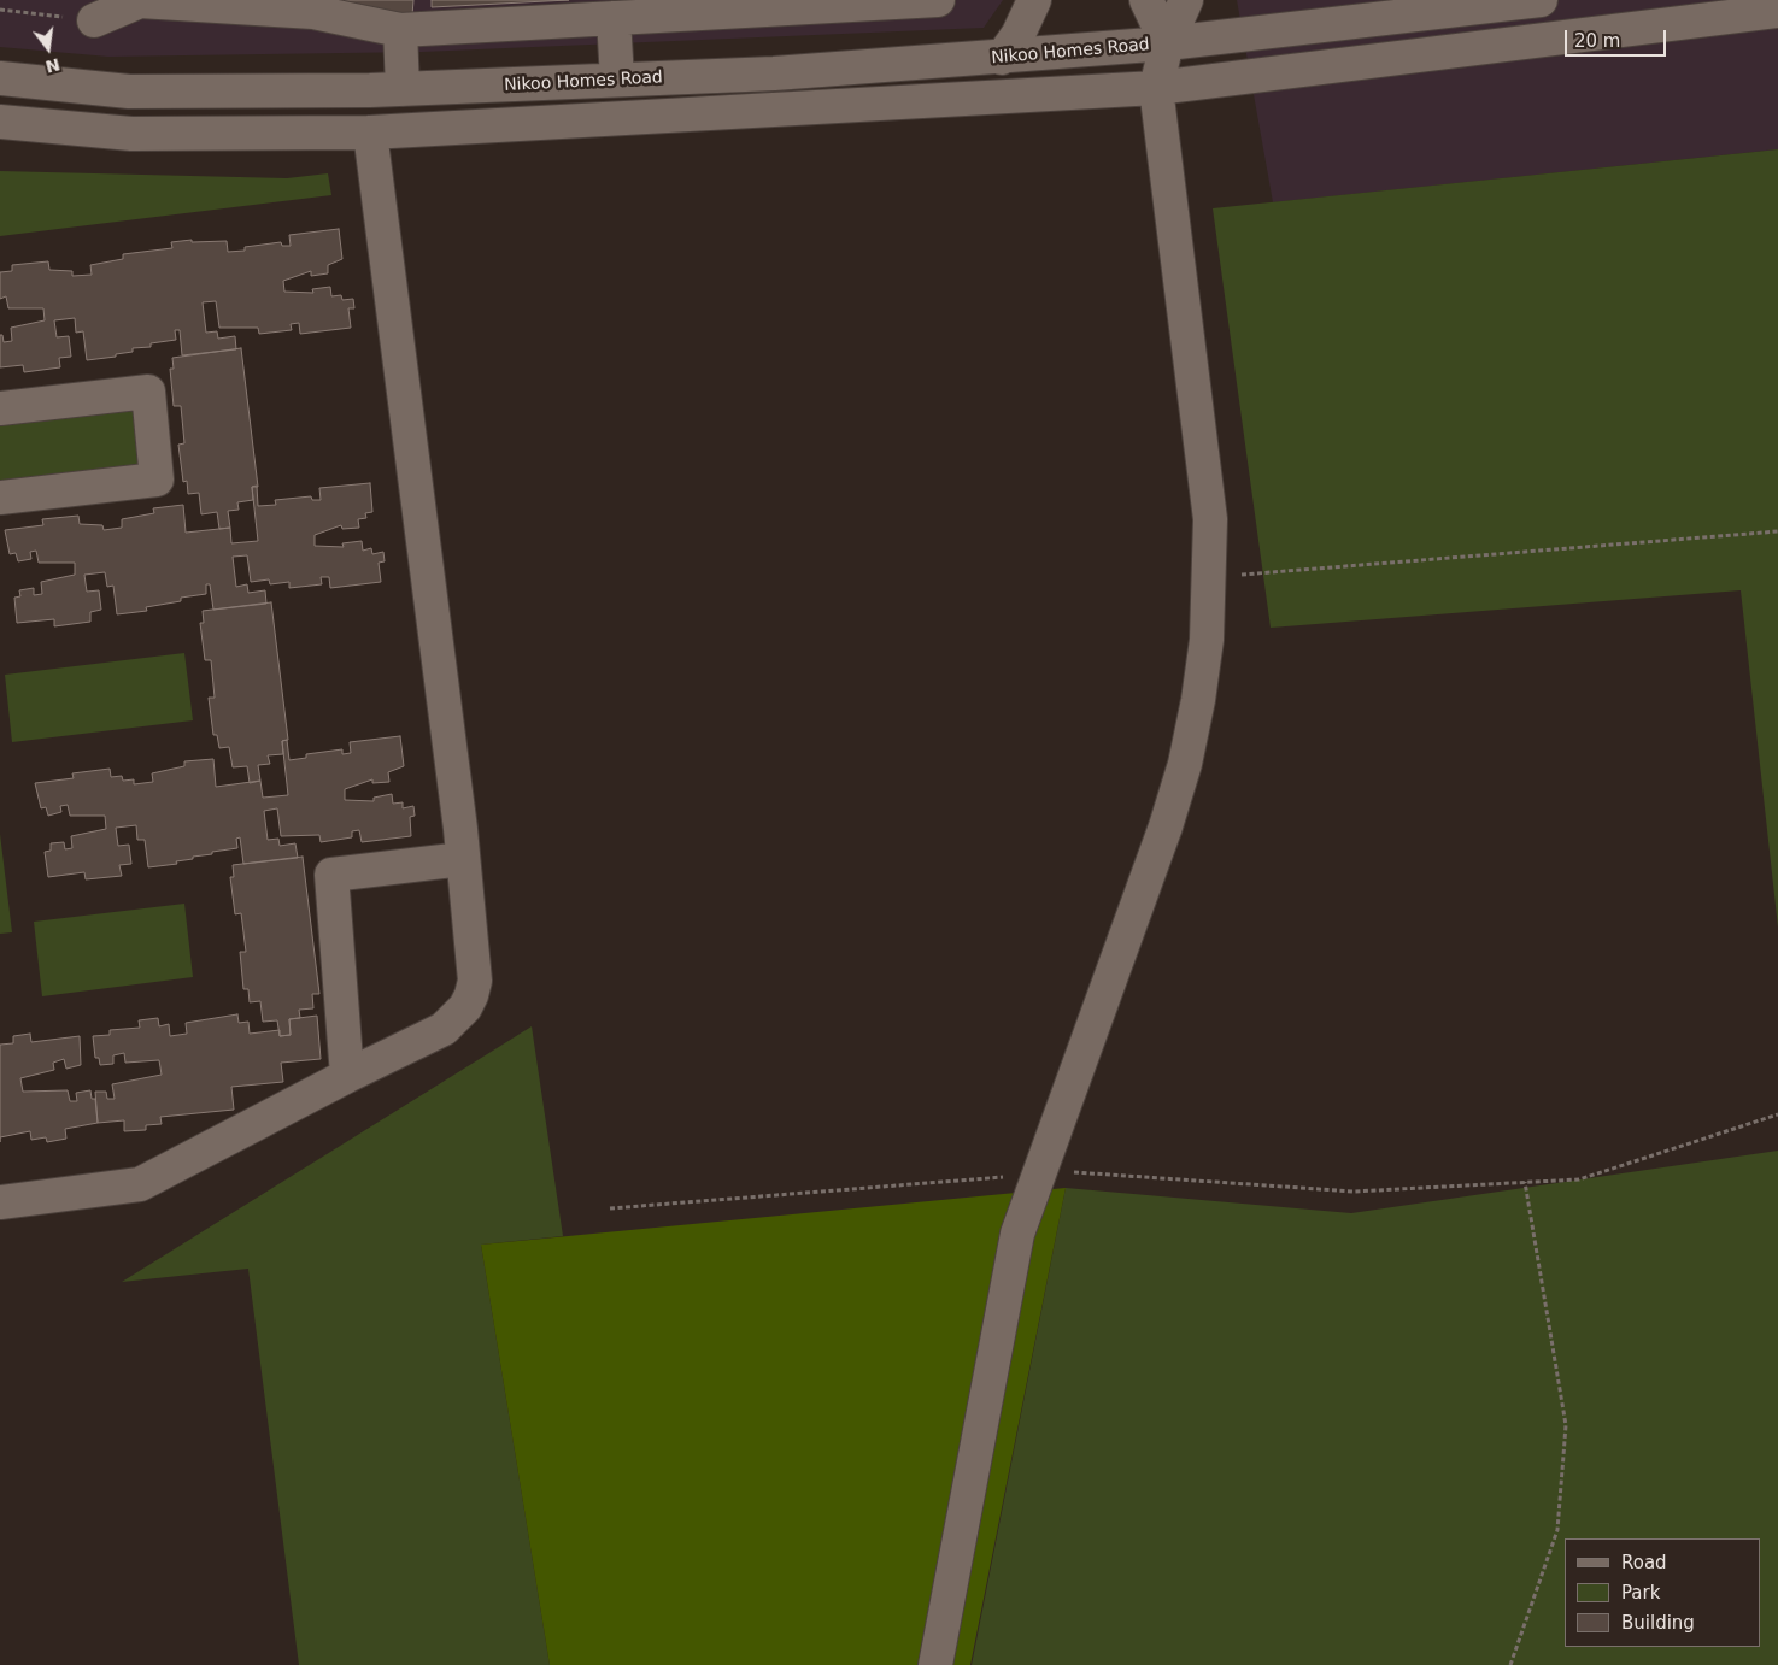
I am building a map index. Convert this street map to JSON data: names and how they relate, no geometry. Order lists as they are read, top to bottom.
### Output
{
  "streets": {
    "street": ["Nikoo Homes Road"]
  },
  "legend": ["Road", "Park", "Building"],
  "scale_bar": "20 m",
  "north": "bottom"
}
